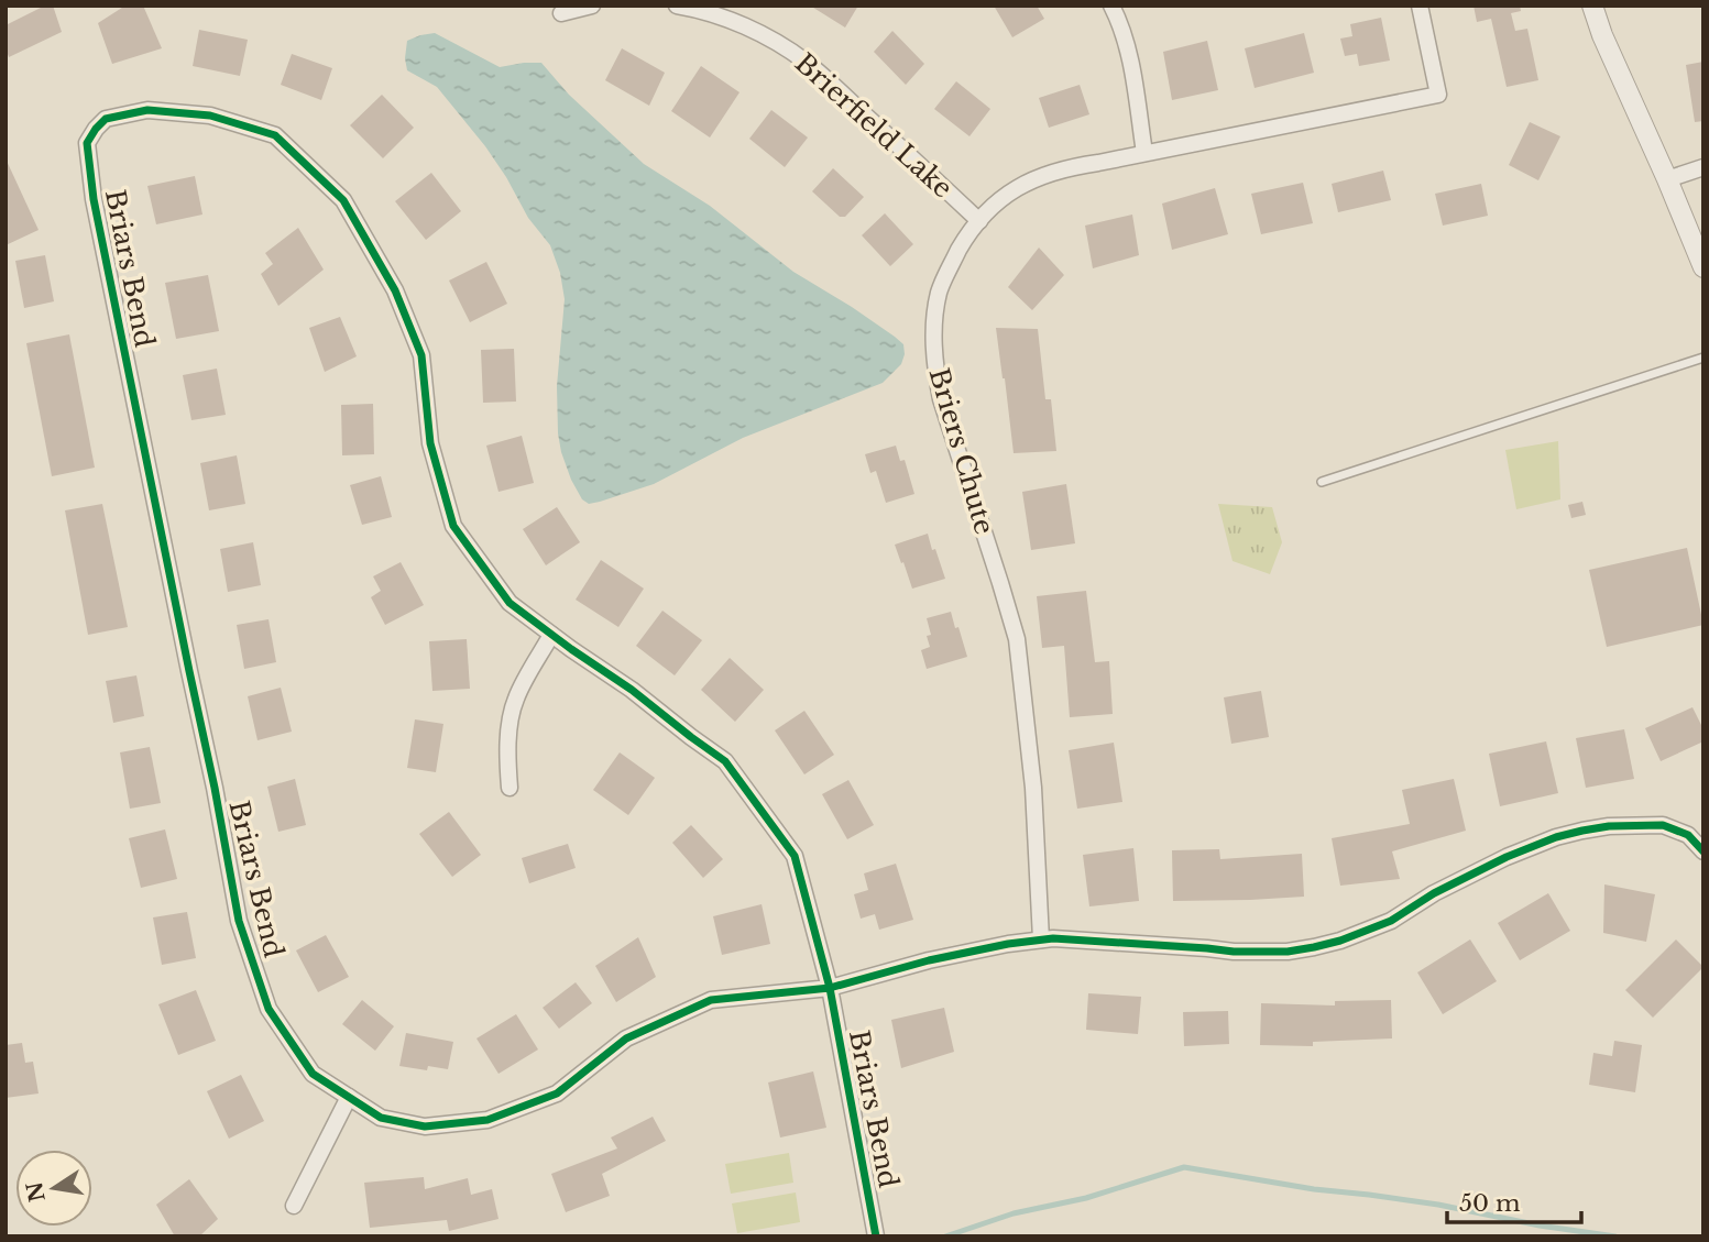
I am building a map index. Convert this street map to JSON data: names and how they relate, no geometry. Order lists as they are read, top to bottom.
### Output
{
  "streets": {
    "street": ["Brierfield Lake", "Briars Bend", "Briers Chute"]
  },
  "crossings": [
    ["Brierfield Lake", "Briers Chute"]
  ],
  "scale_bar": "50 m",
  "north": "left"
}
